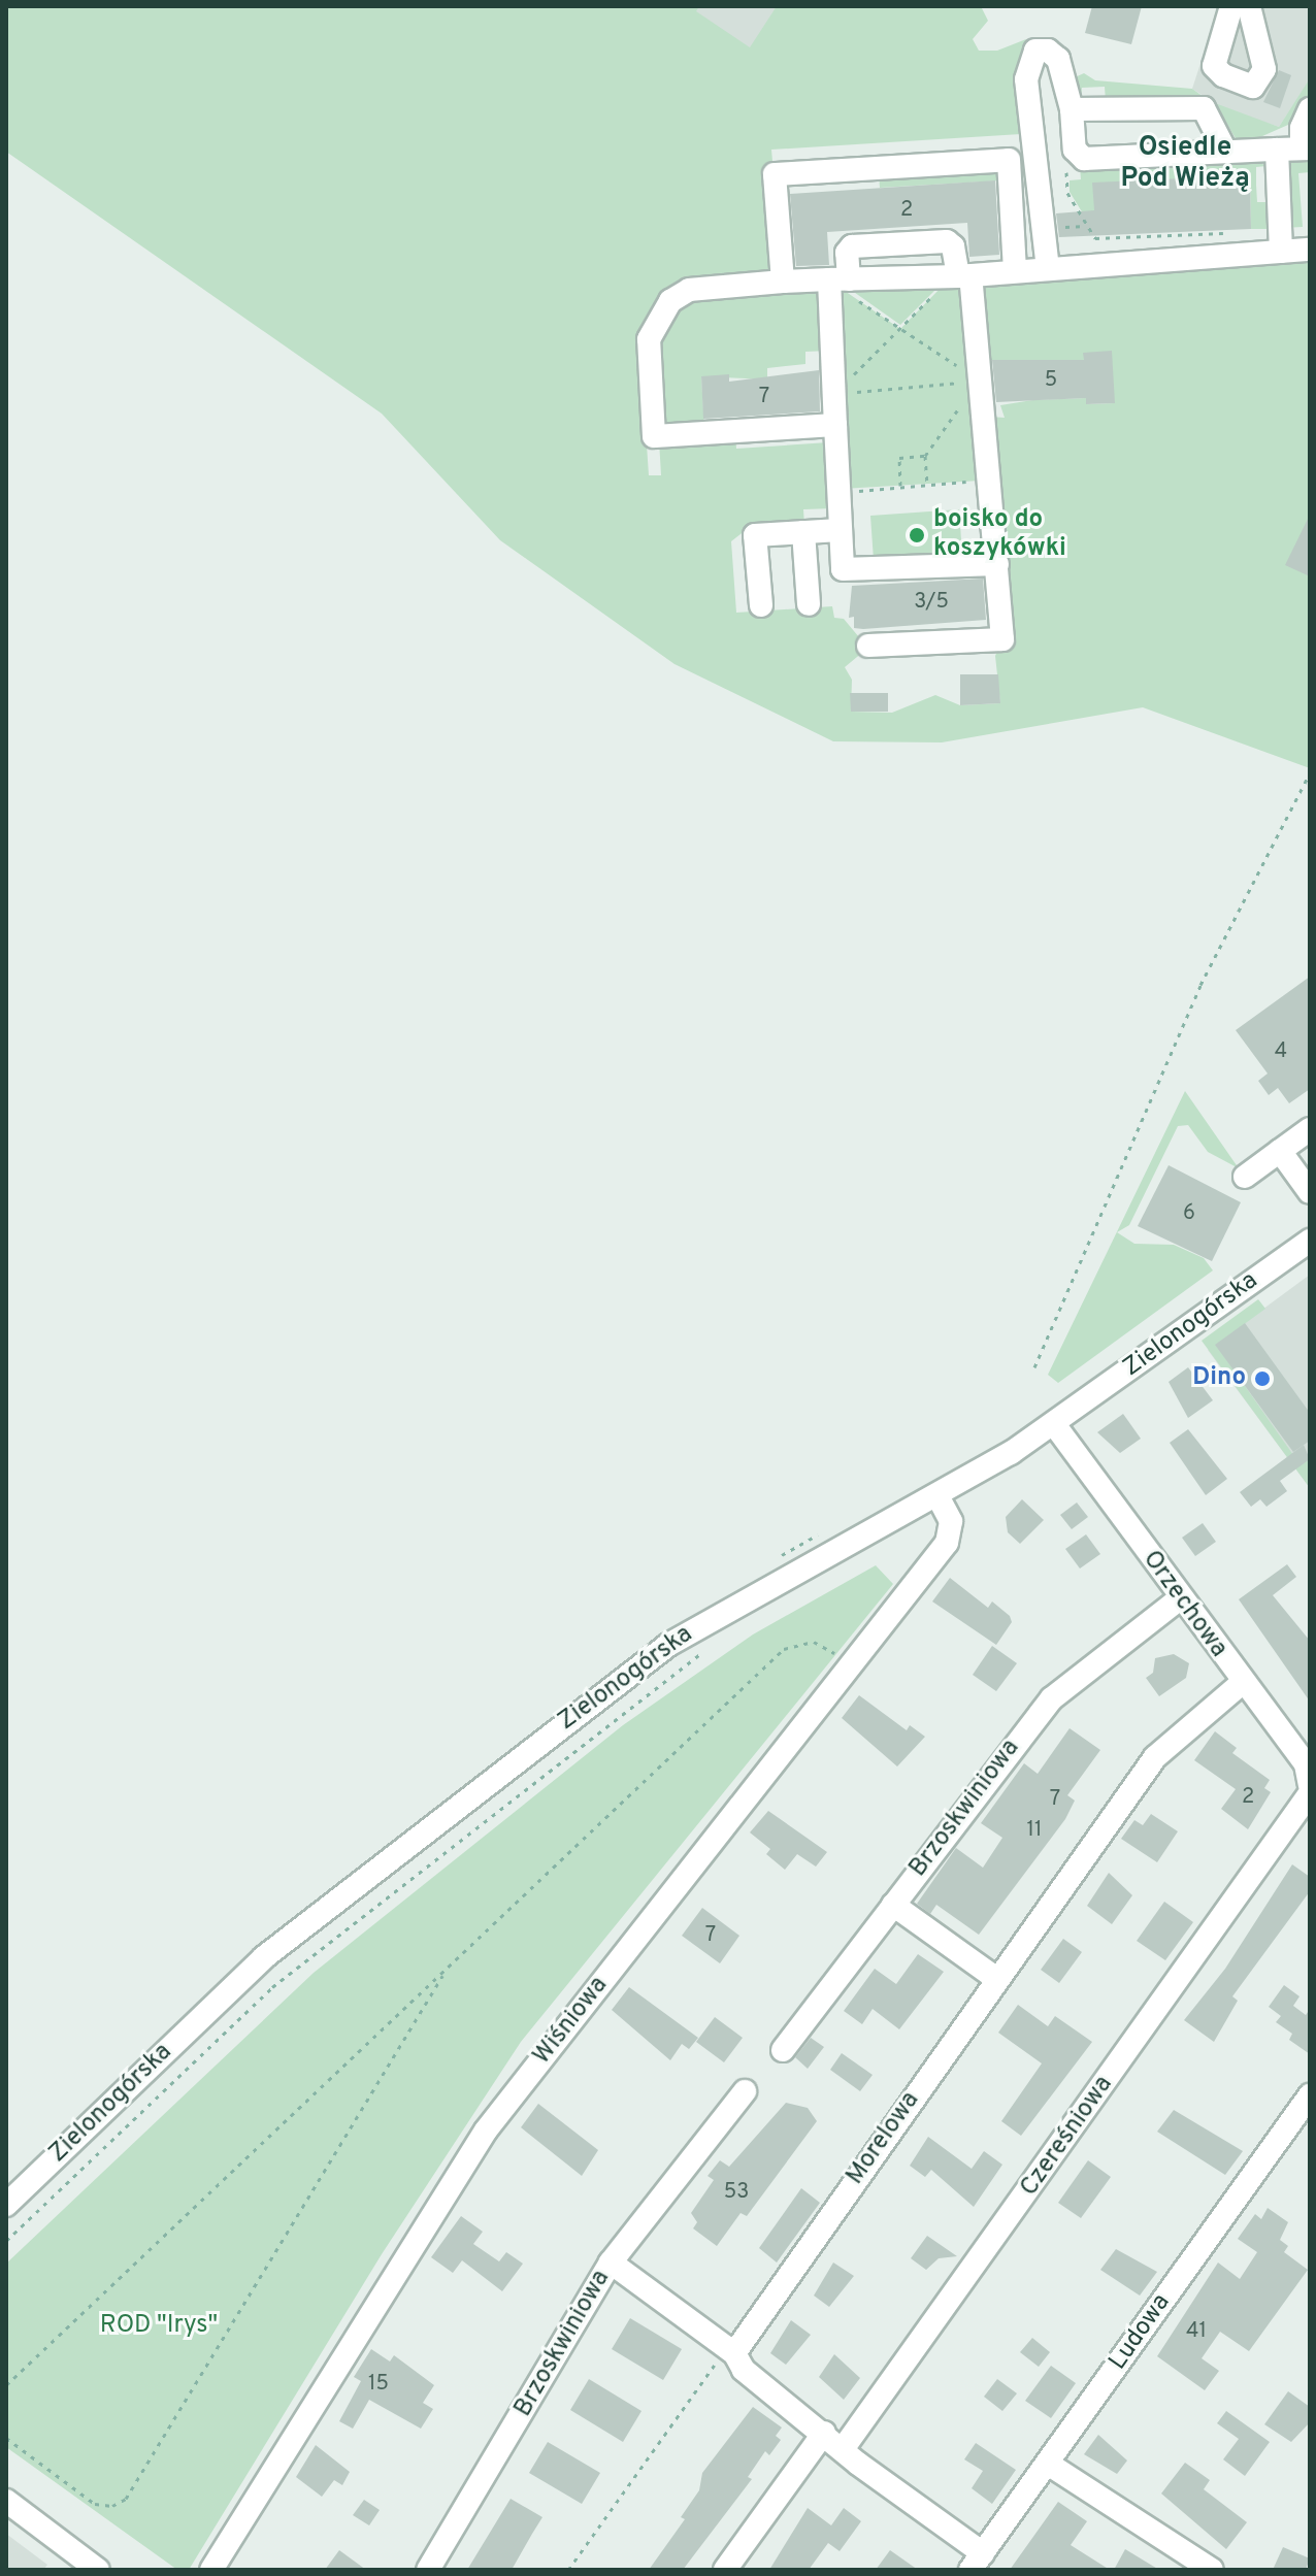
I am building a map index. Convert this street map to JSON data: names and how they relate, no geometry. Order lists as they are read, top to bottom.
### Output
{
  "streets": {
    "street": [
      "Zielonogórska",
      "Orzechowa",
      "Brzoskwiniowa",
      "Wiśniowa",
      "Czereśniowa",
      "Morelowa",
      "Ludowa"
    ]
  },
  "crossings": [
    ["Zielonogórska", "Orzechowa"],
    ["Zielonogórska", "Wiśniowa"],
    ["Orzechowa", "Brzoskwiniowa"],
    ["Orzechowa", "Morelowa"]
  ],
  "districts": ["Osiedle Pod Wieżą"],
  "parks": ["ROD \"Irys\""],
  "places": ["boisko do koszykówki", "Dino"],
  "house_numbers": [
    "2",
    "5",
    "7",
    "3/5",
    "4",
    "6",
    "2",
    "7",
    "11",
    "7",
    "53",
    "41",
    "15"
  ]
}
